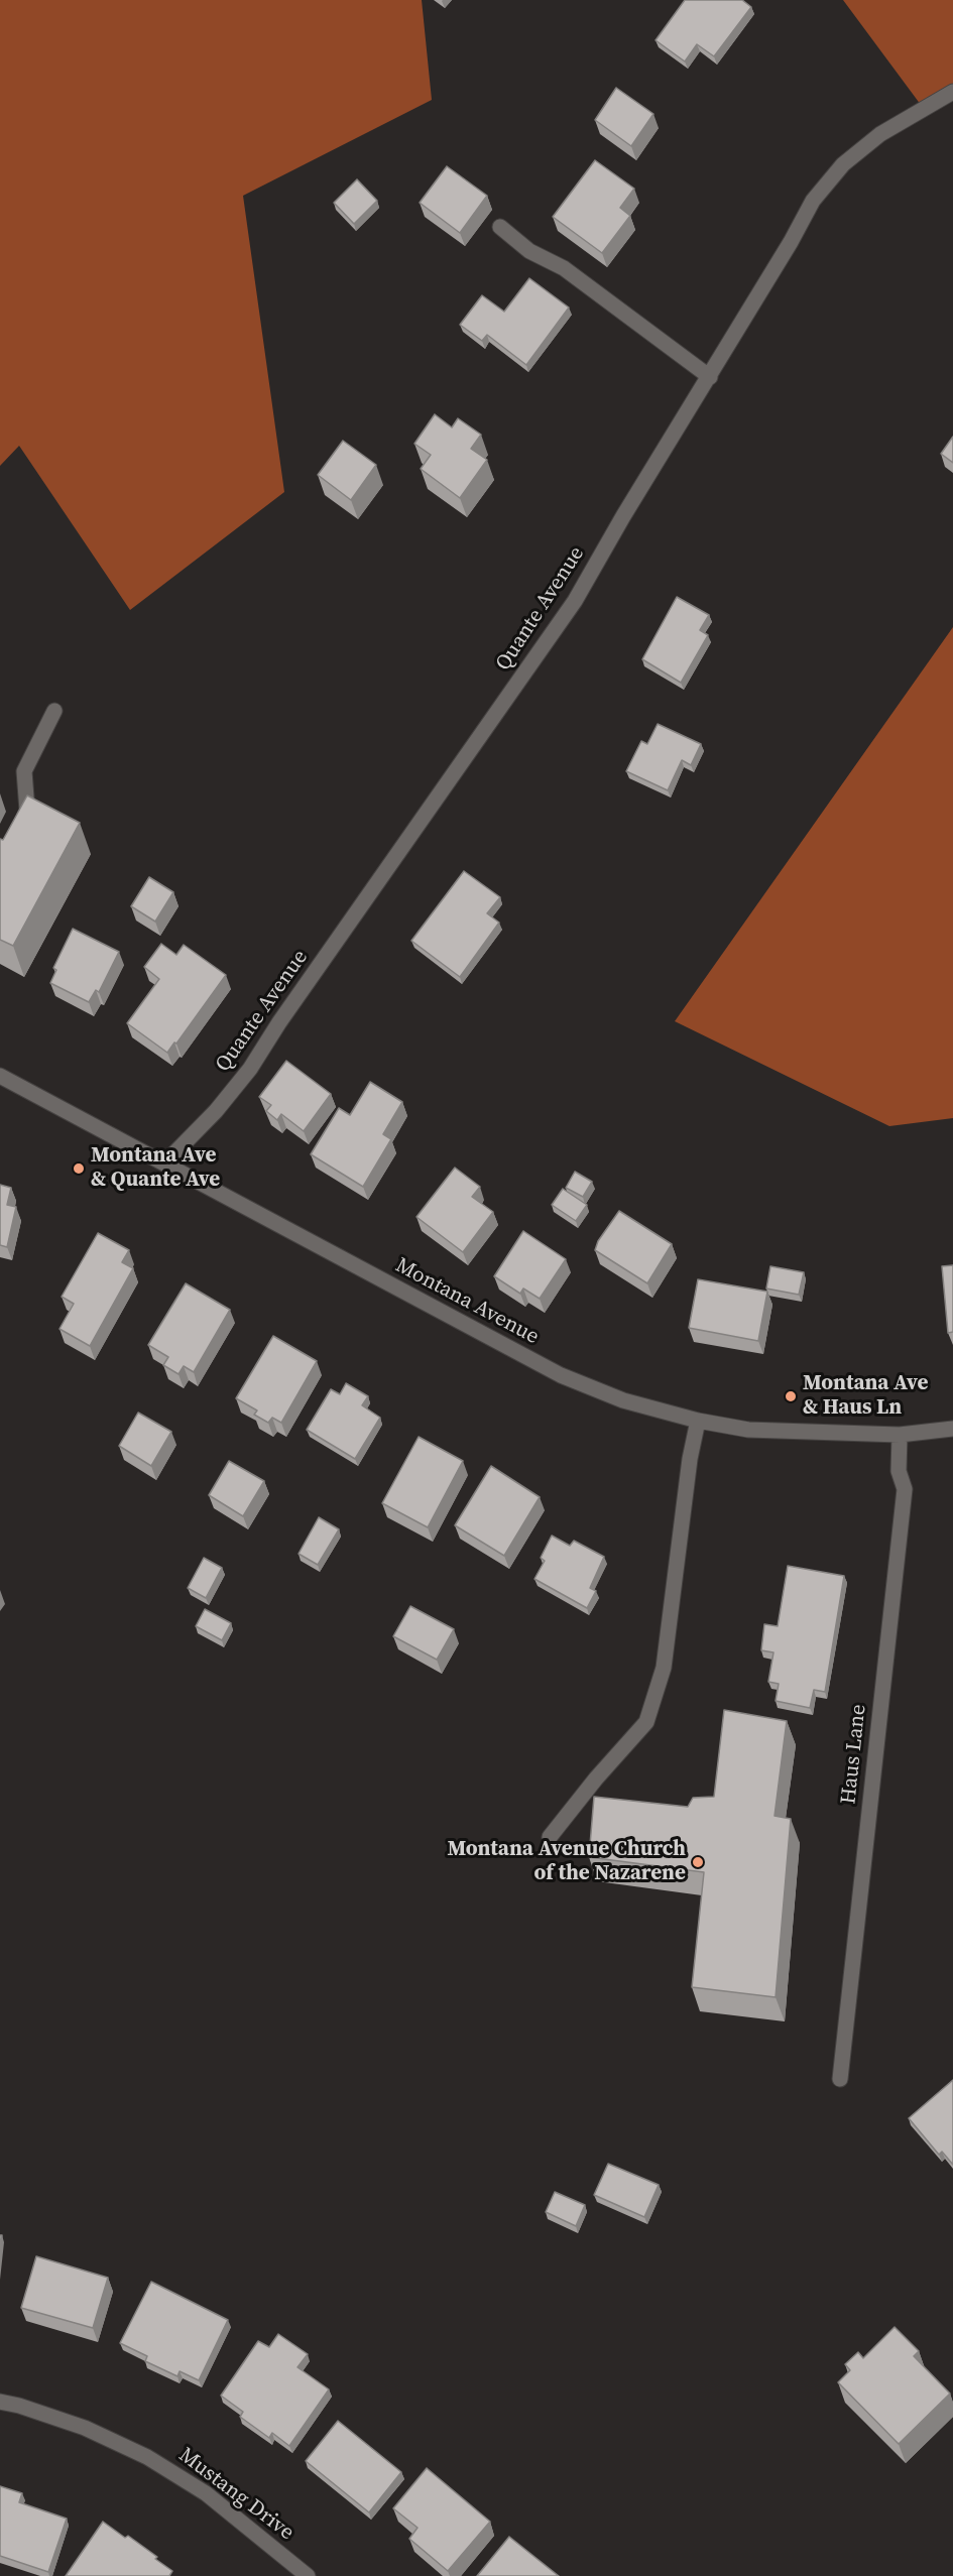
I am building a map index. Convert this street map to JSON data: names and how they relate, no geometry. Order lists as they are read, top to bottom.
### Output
{
  "streets": {
    "street": [
      "Quante Avenue",
      "Montana Avenue",
      "Haus Lane",
      "Mustang Drive"
    ]
  },
  "crossings": [
    ["Quante Avenue", "Montana Avenue"],
    ["Montana Avenue", "Haus Lane"]
  ],
  "places": ["Montana Ave & Quante Ave", "Montana Ave & Haus Ln", "Montana Avenue Church of the Nazarene"]
}
